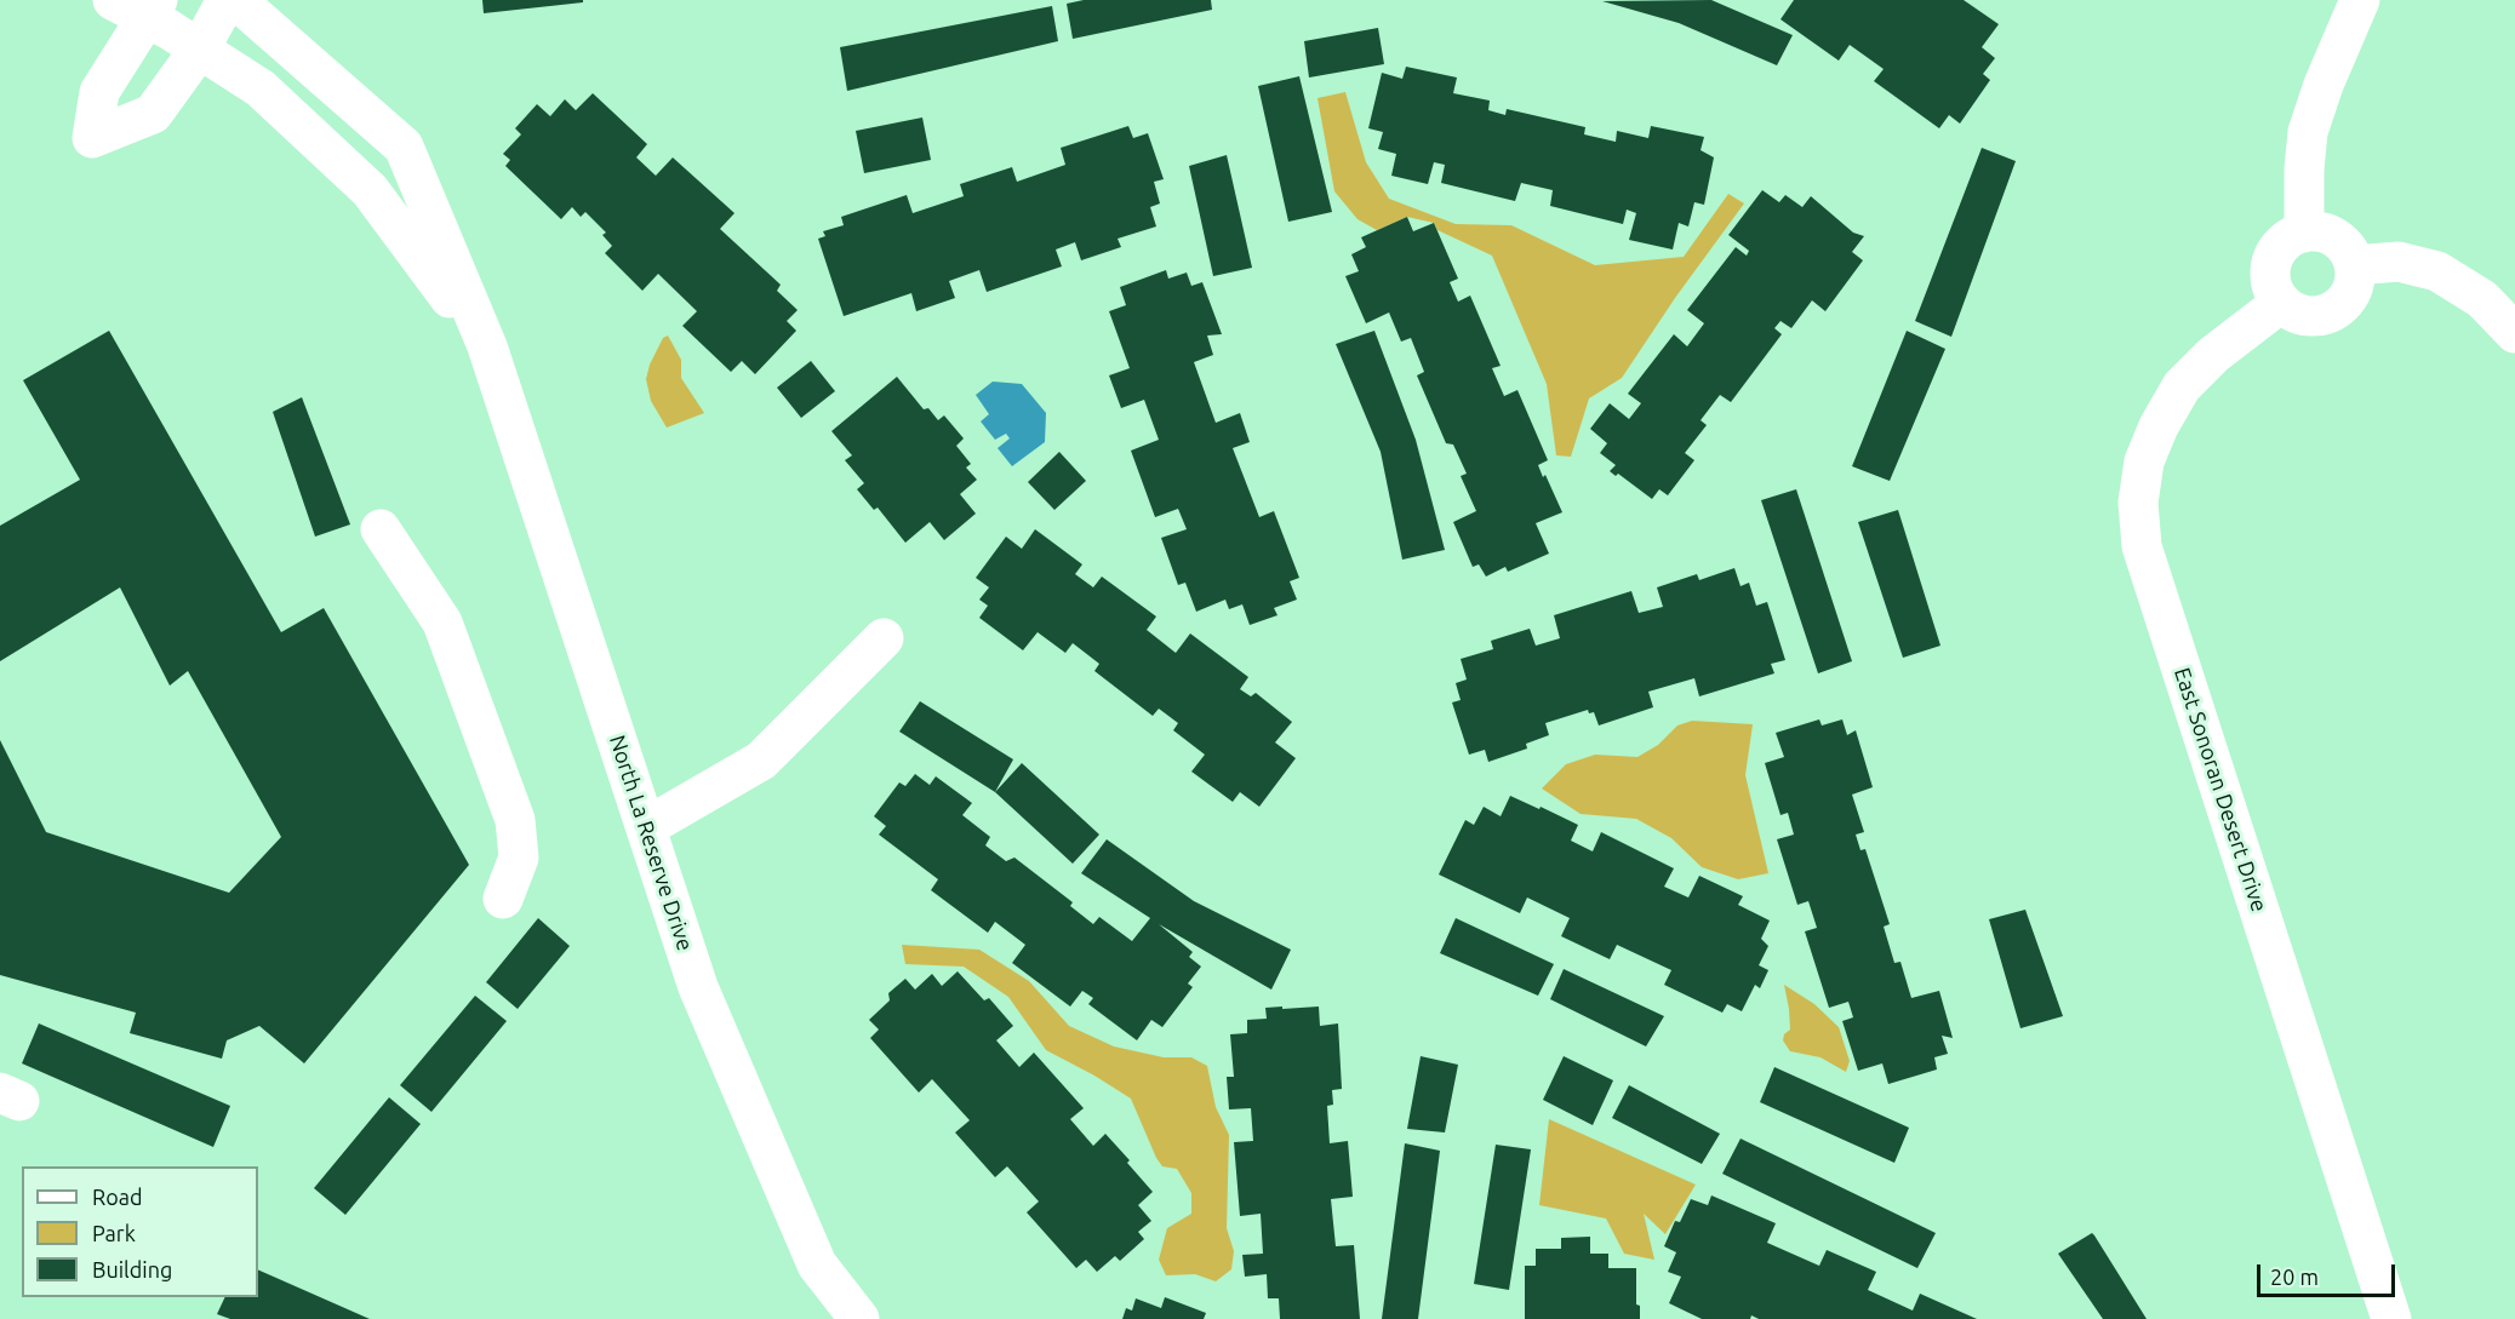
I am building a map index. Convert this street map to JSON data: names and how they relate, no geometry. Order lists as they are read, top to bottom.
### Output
{
  "streets": {
    "street": ["East Sonoran Desert Drive", "North La Reserve Drive"]
  },
  "legend": ["Road", "Park", "Building"],
  "scale_bar": "20 m"
}
